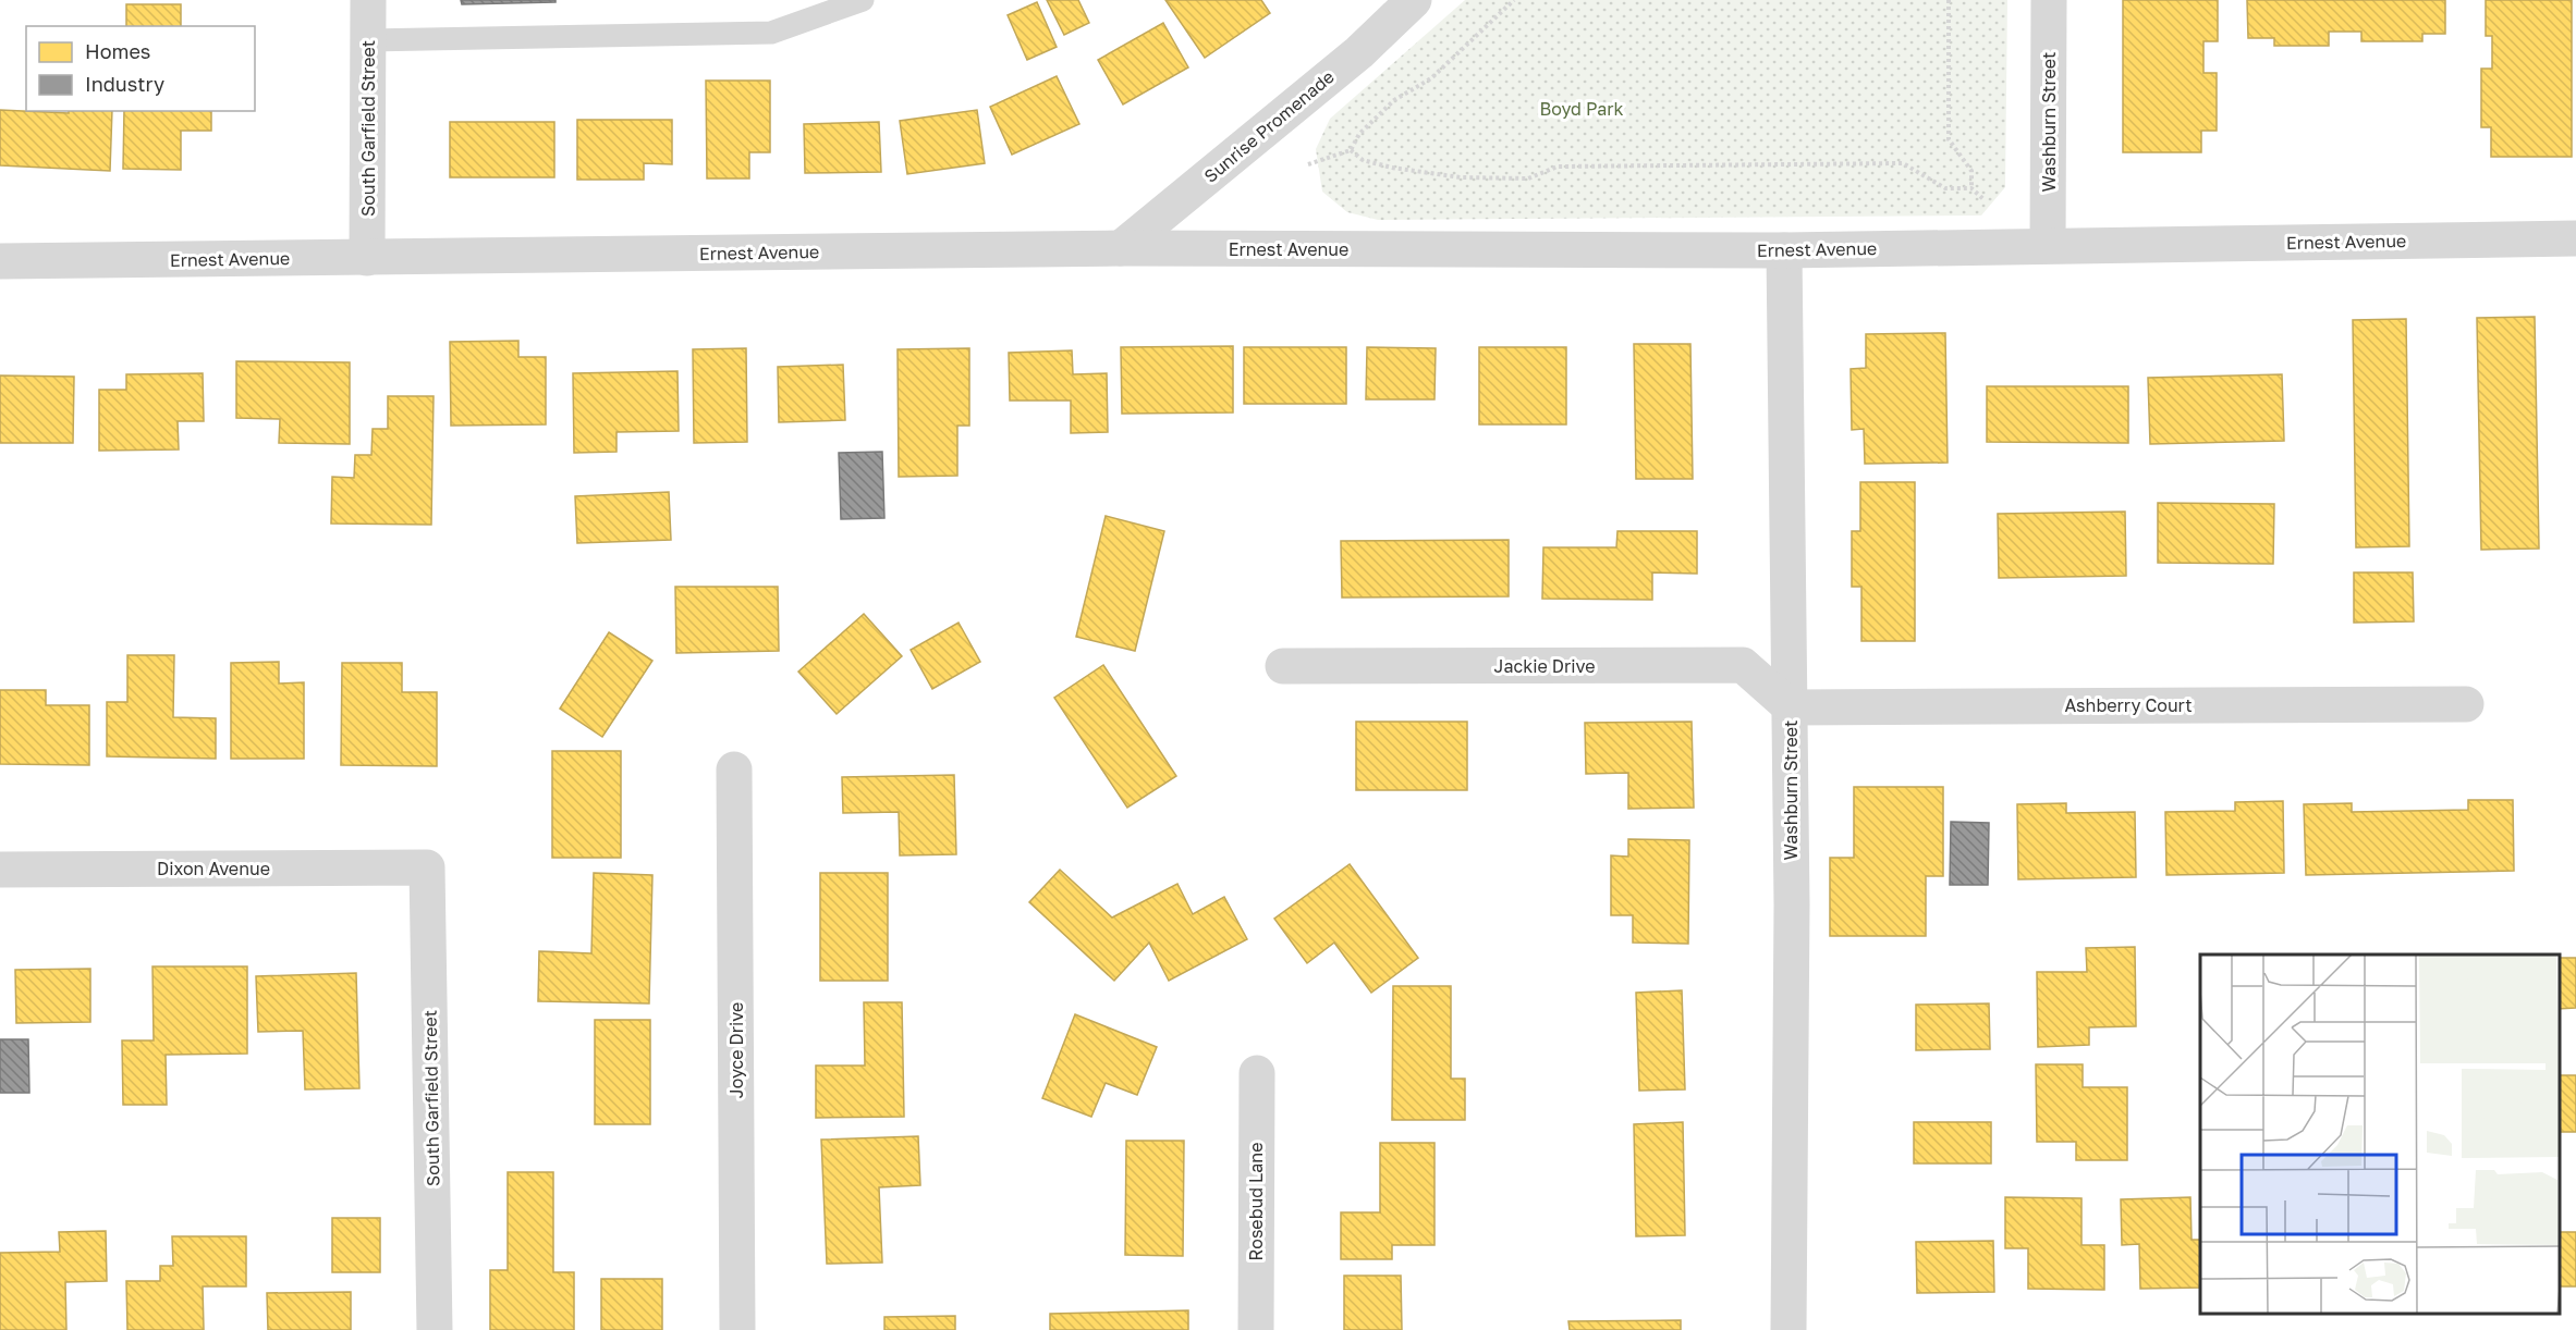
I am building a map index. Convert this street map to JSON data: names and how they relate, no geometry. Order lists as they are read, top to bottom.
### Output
{
  "streets": {
    "street": [
      "Washburn Street",
      "Sunrise Promenade",
      "South Garfield Street",
      "Ernest Avenue",
      "Jackie Drive",
      "Ashberry Court",
      "Dixon Avenue",
      "Joyce Drive",
      "Rosebud Lane"
    ]
  },
  "crossings": [
    ["Washburn Street", "Ernest Avenue"],
    ["Washburn Street", "Jackie Drive"],
    ["Washburn Street", "Ashberry Court"],
    ["Sunrise Promenade", "Ernest Avenue"],
    ["South Garfield Street", "Ernest Avenue"],
    ["South Garfield Street", "Dixon Avenue"],
    ["Jackie Drive", "Ashberry Court"]
  ],
  "parks": ["Boyd Park"],
  "legend": ["Homes", "Industry"]
}
